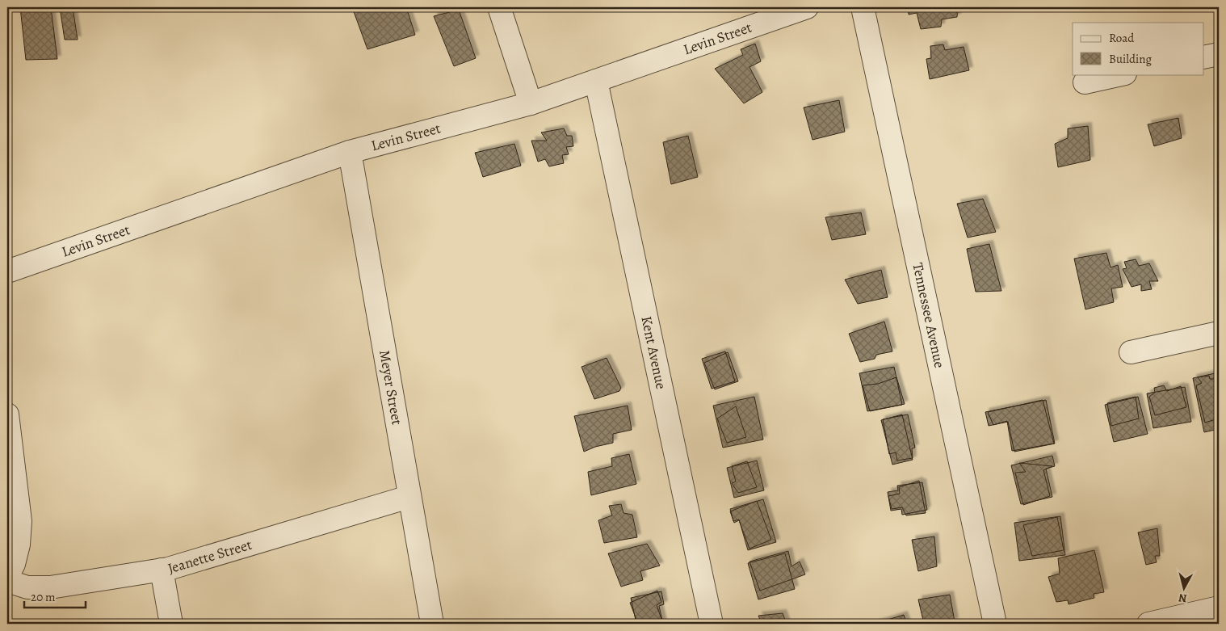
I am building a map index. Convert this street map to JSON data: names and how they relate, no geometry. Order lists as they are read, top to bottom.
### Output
{
  "streets": {
    "street": [
      "Levin Street",
      "Tennessee Avenue",
      "Kent Avenue",
      "Meyer Street",
      "Jeanette Street"
    ]
  },
  "crossings": [
    ["Levin Street", "Kent Avenue"],
    ["Levin Street", "Meyer Street"],
    ["Meyer Street", "Jeanette Street"]
  ],
  "legend": ["Road", "Building"],
  "scale_bar": "20 m",
  "north": "bottom"
}
